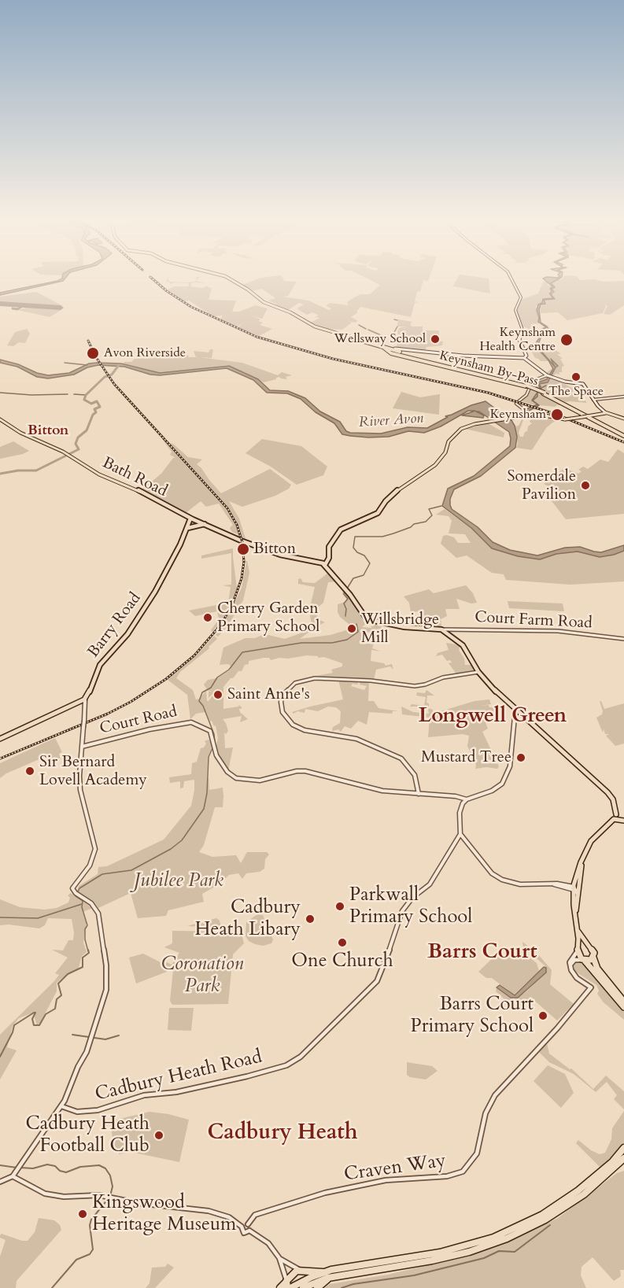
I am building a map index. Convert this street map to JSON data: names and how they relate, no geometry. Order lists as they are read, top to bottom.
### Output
{
  "streets": {
    "highway": ["Keynsham By-Pass"],
    "main road": ["Bath Road", "Barry Road"],
    "street": [
      "Court Farm Road",
      "Court Road",
      "Cadbury Heath Road",
      "Craven Way"
    ]
  },
  "crossings": [
    ["Bath Road", "Barry Road"]
  ],
  "districts": [
    "Bitton",
    "Longwell Green",
    "Barrs Court",
    "Cadbury Heath"
  ],
  "water": ["River Avon"],
  "parks": ["Jubilee Park", "Coronation Park"],
  "places": [
    "Wellsway School",
    "Keynsham Health Centre",
    "Avon Riverside",
    "The Space",
    "Keynsham",
    "Somerdale Pavilion",
    "Bitton",
    "Cherry Garden Primary School",
    "Willsbridge Mill",
    "Saint Anne's",
    "Mustard Tree",
    "Sir Bernard Lovell Academy",
    "Parkwall Primary School",
    "Cadbury Heath Libary",
    "One Church",
    "Barrs Court Primary School",
    "Cadbury Heath Football Club",
    "Kingswood Heritage Museum"
  ]
}
